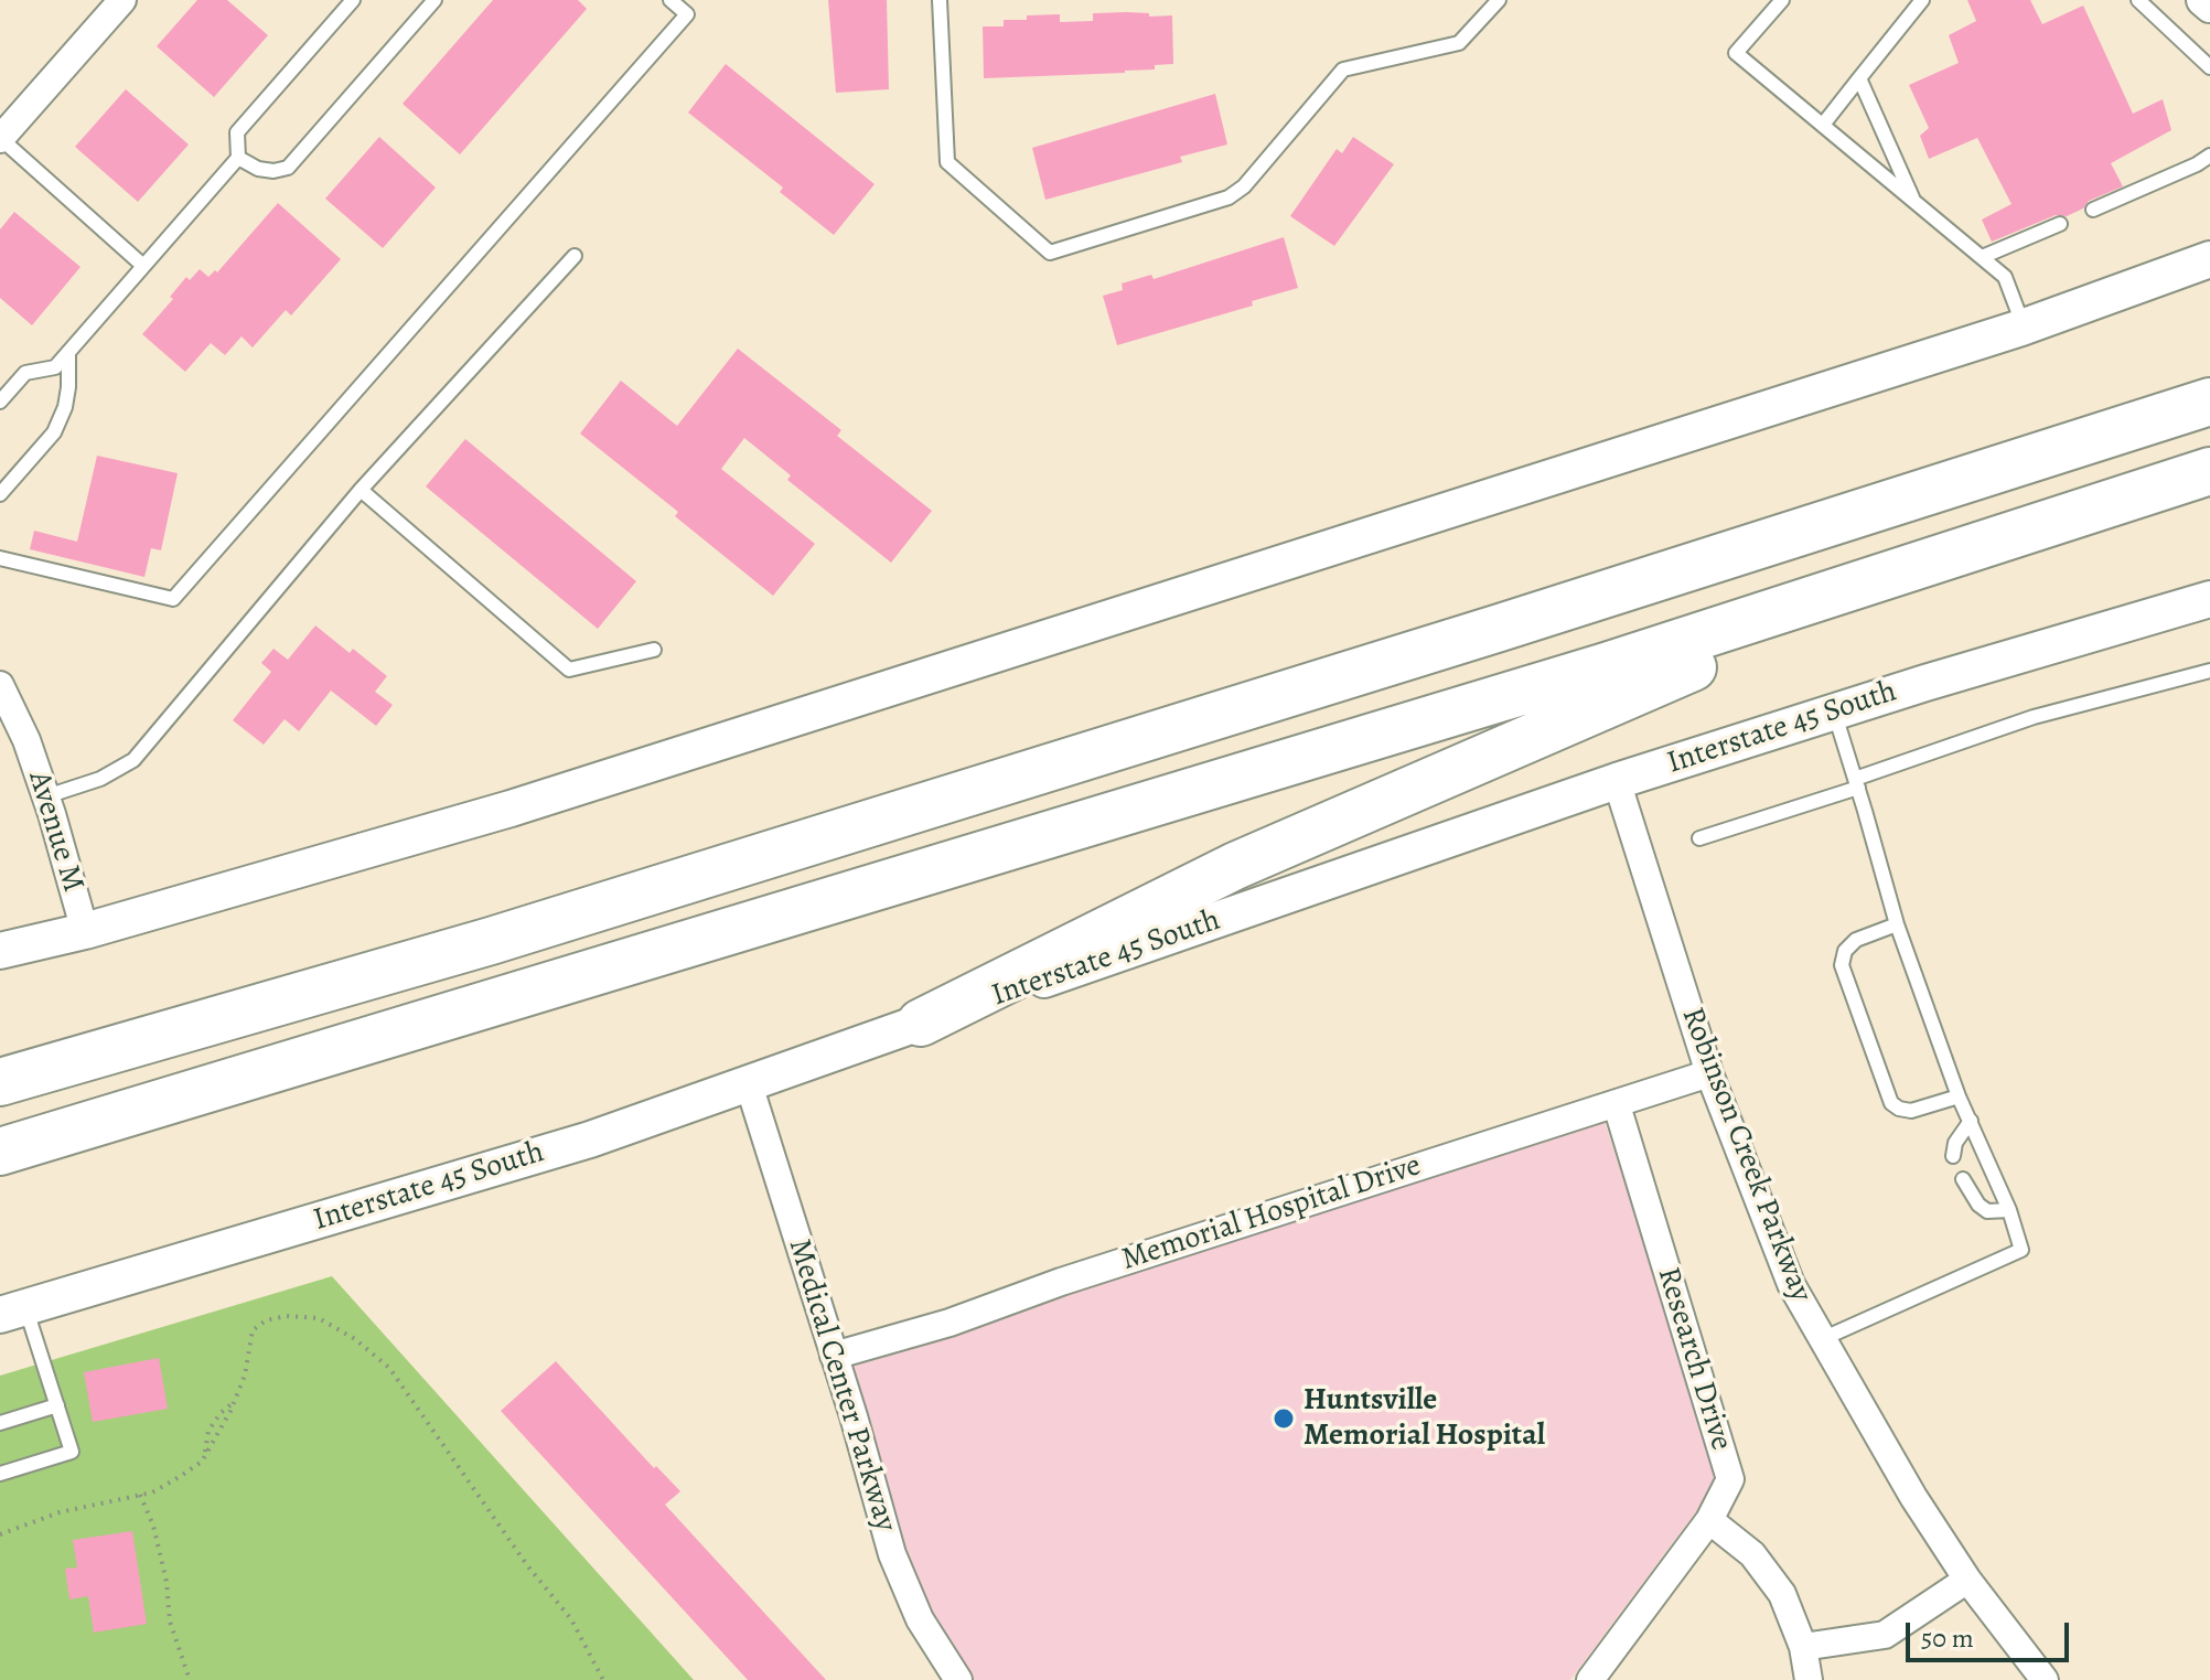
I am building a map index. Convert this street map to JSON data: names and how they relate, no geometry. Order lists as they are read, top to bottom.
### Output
{
  "streets": {
    "main road": ["Interstate 45 South"],
    "street": [
      "Avenue M",
      "Robinson Creek Parkway",
      "Memorial Hospital Drive",
      "Research Drive",
      "Medical Center Parkway"
    ]
  },
  "crossings": [
    ["Interstate 45 South", "Robinson Creek Parkway"],
    ["Interstate 45 South", "Medical Center Parkway"],
    ["Robinson Creek Parkway", "Memorial Hospital Drive"],
    ["Memorial Hospital Drive", "Research Drive"],
    ["Memorial Hospital Drive", "Medical Center Parkway"]
  ],
  "places": ["Huntsville Memorial Hospital"],
  "scale_bar": "50 m"
}
